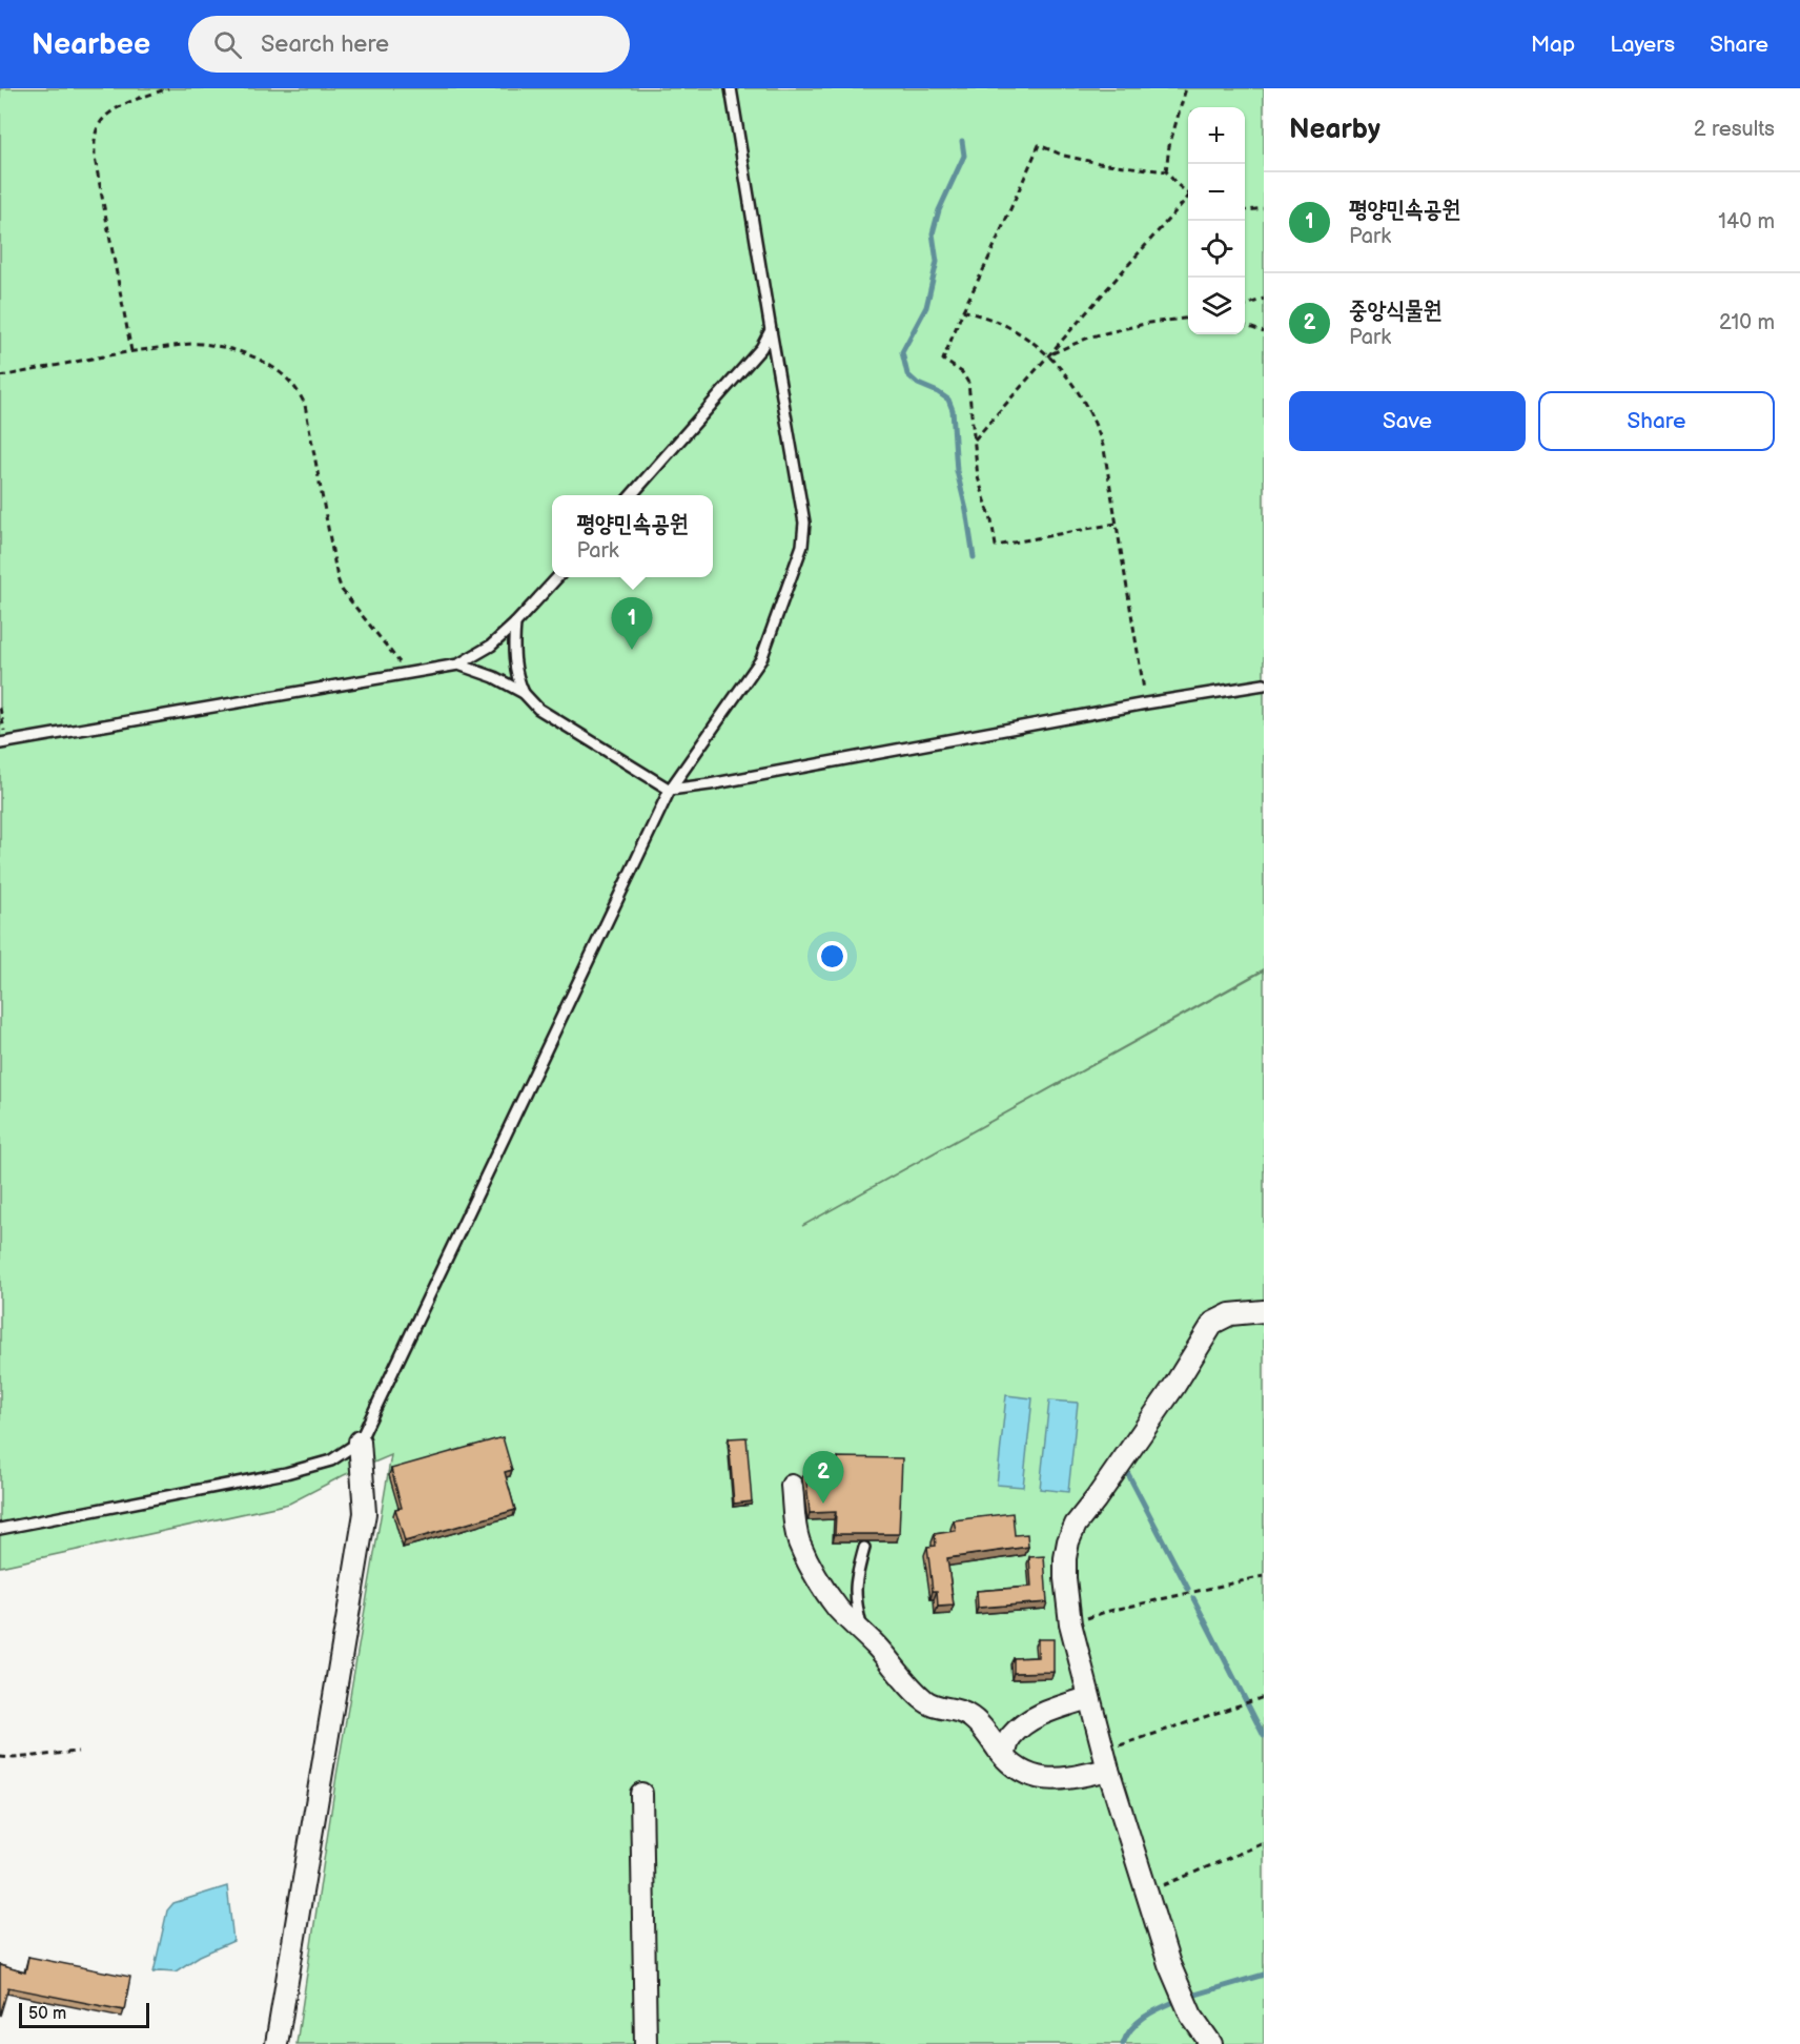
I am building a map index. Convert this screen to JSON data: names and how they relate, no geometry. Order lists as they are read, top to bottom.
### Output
{
  "scale_bar": "50 m",
  "page": {
    "header": "Nearbee",
    "search": "Search here",
    "nav": ["Map", "Layers", "Share"],
    "heading": ["Nearby", "2 results"],
    "map_buttons": ["+", "−"],
    "list": [
      {
        "mark": "1",
        "name": "평양민속공원",
        "note": "Park",
        "value": "140 m"
      },
      {
        "mark": "2",
        "name": "중앙식물원",
        "note": "Park",
        "value": "210 m"
      }
    ],
    "buttons": ["Save", "Share"],
    "popup": ["평양민속공원", "Park"],
    "pins": ["1", "2"],
    "scale": "50 m"
  }
}
